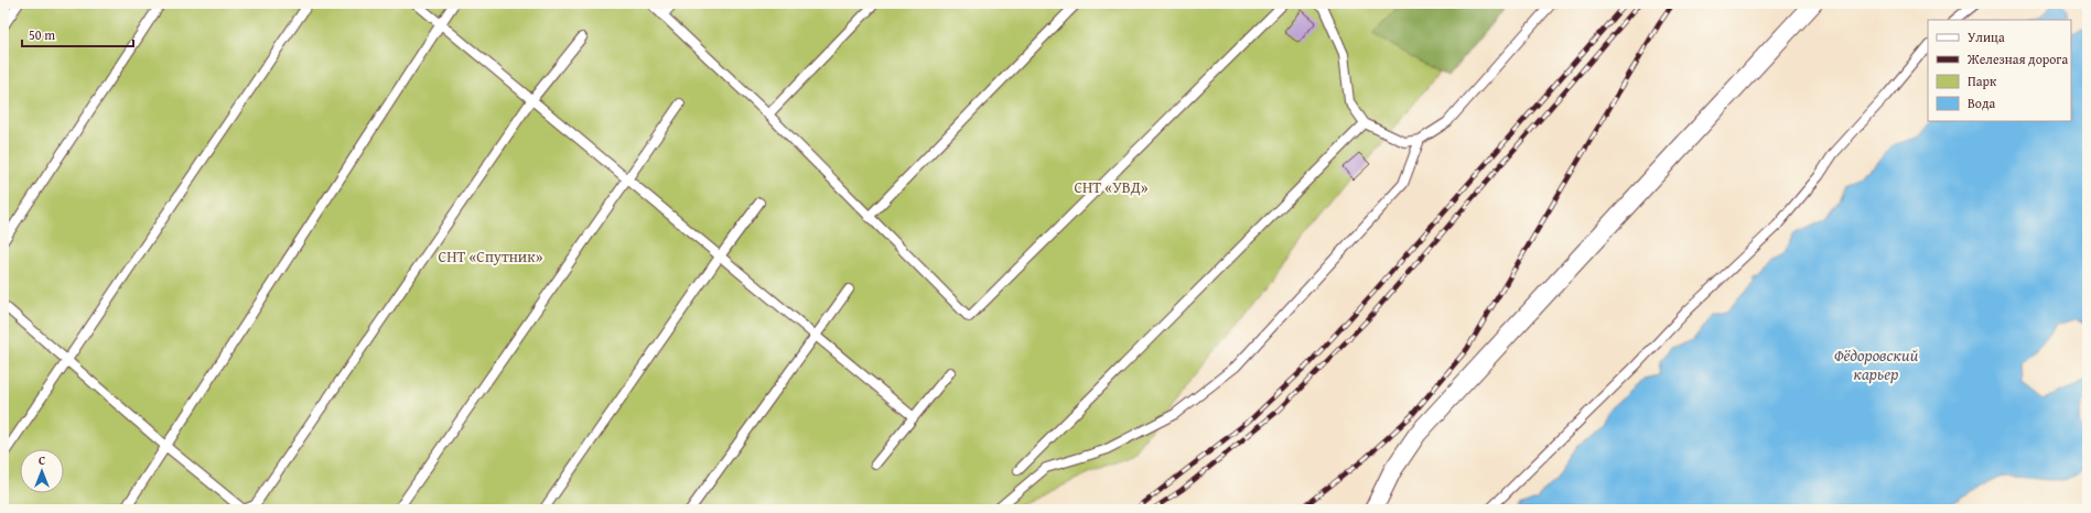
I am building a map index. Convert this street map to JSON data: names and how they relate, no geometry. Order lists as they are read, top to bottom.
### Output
{
  "water": ["Фёдоровский карьер"],
  "parks": ["СНТ «УВД»", "СНТ «Спутник»"],
  "legend": [
    "Улица",
    "Железная дорога",
    "Парк",
    "Вода"
  ],
  "scale_bar": "50 m",
  "north": "top"
}
